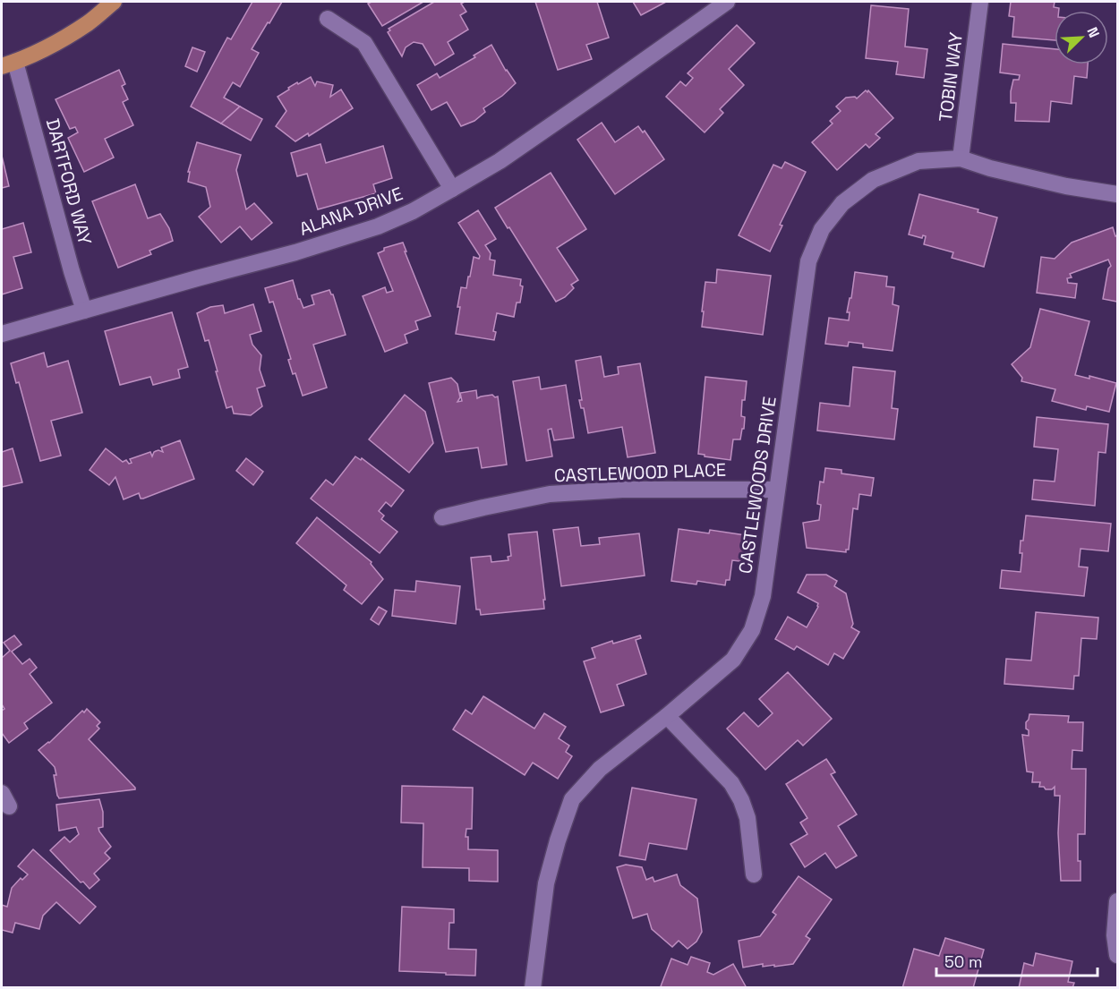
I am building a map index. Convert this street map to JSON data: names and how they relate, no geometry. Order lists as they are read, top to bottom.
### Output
{
  "streets": {
    "street": [
      "TOBIN WAY",
      "DARTFORD WAY",
      "ALANA DRIVE",
      "CASTLEWOOD PLACE",
      "CASTLEWOODS DRIVE"
    ]
  },
  "crossings": [
    ["TOBIN WAY", "CASTLEWOODS DRIVE"],
    ["DARTFORD WAY", "ALANA DRIVE"],
    ["CASTLEWOOD PLACE", "CASTLEWOODS DRIVE"]
  ],
  "scale_bar": "50 m",
  "north": "top right"
}
